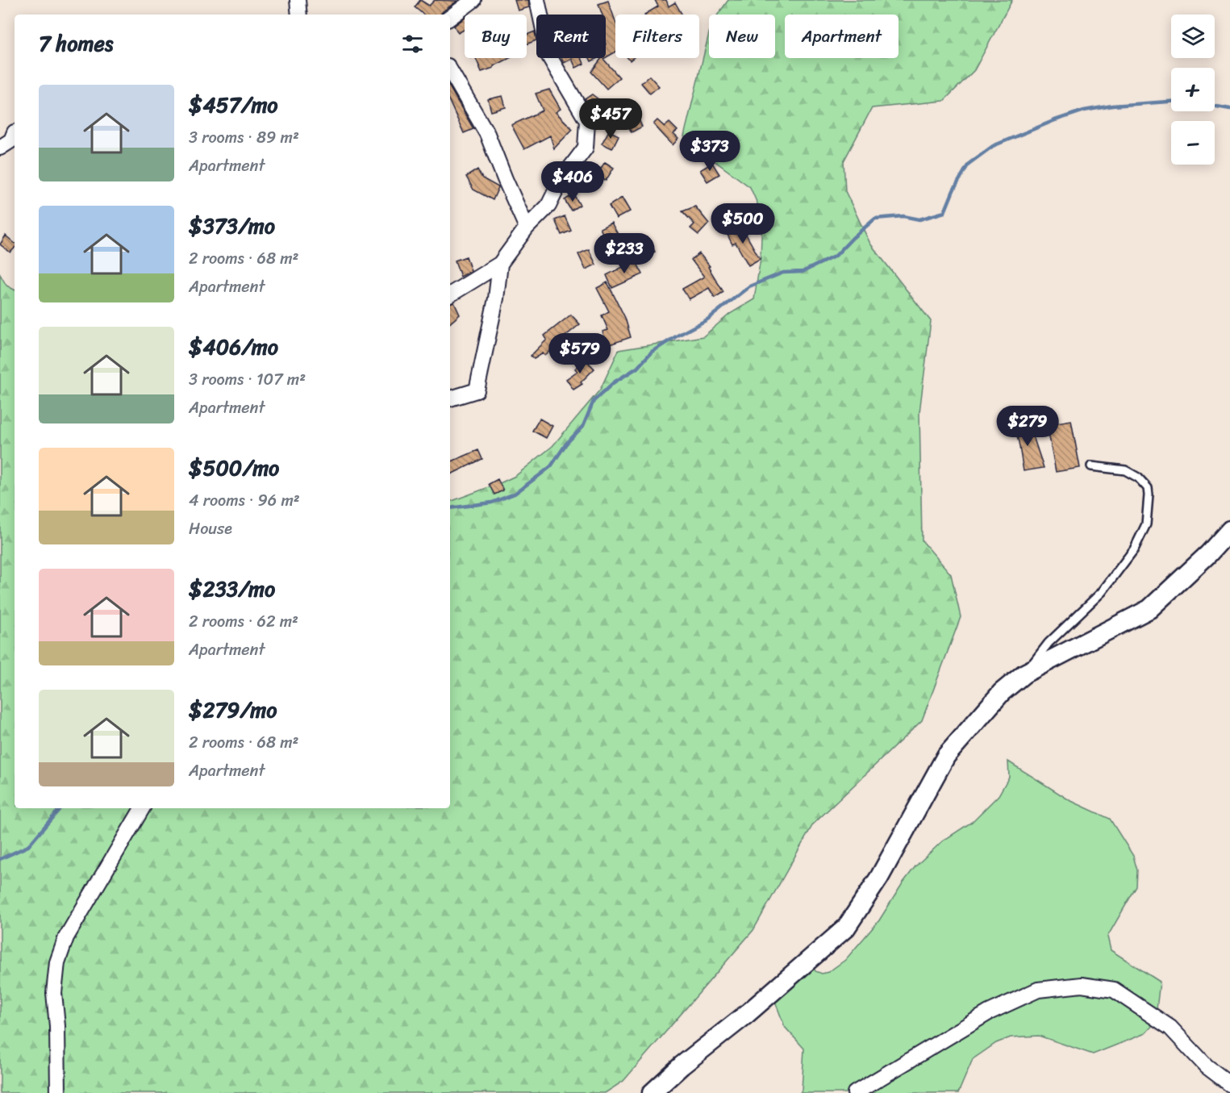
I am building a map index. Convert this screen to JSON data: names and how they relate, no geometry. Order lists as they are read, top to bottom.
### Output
{
  "page": {
    "map_buttons": ["+", "−"],
    "chip": [
      "Buy",
      "Rent",
      "Filters",
      "New",
      "Apartment"
    ],
    "heading": "7 homes",
    "list": [
      {
        "name": "$457/mo",
        "note": "3 rooms · 89 m² · Apartment"
      },
      {
        "name": "$373/mo",
        "note": "2 rooms · 68 m² · Apartment"
      },
      {
        "name": "$406/mo",
        "note": "3 rooms · 107 m² · Apartment"
      },
      {
        "name": "$500/mo",
        "note": "4 rooms · 96 m² · House"
      },
      {
        "name": "$233/mo",
        "note": "2 rooms · 62 m² · Apartment"
      },
      {
        "name": "$279/mo",
        "note": "2 rooms · 68 m² · Apartment"
      }
    ],
    "price": [
      "$457",
      "$373",
      "$406",
      "$500",
      "$233",
      "$579",
      "$279"
    ]
  }
}
